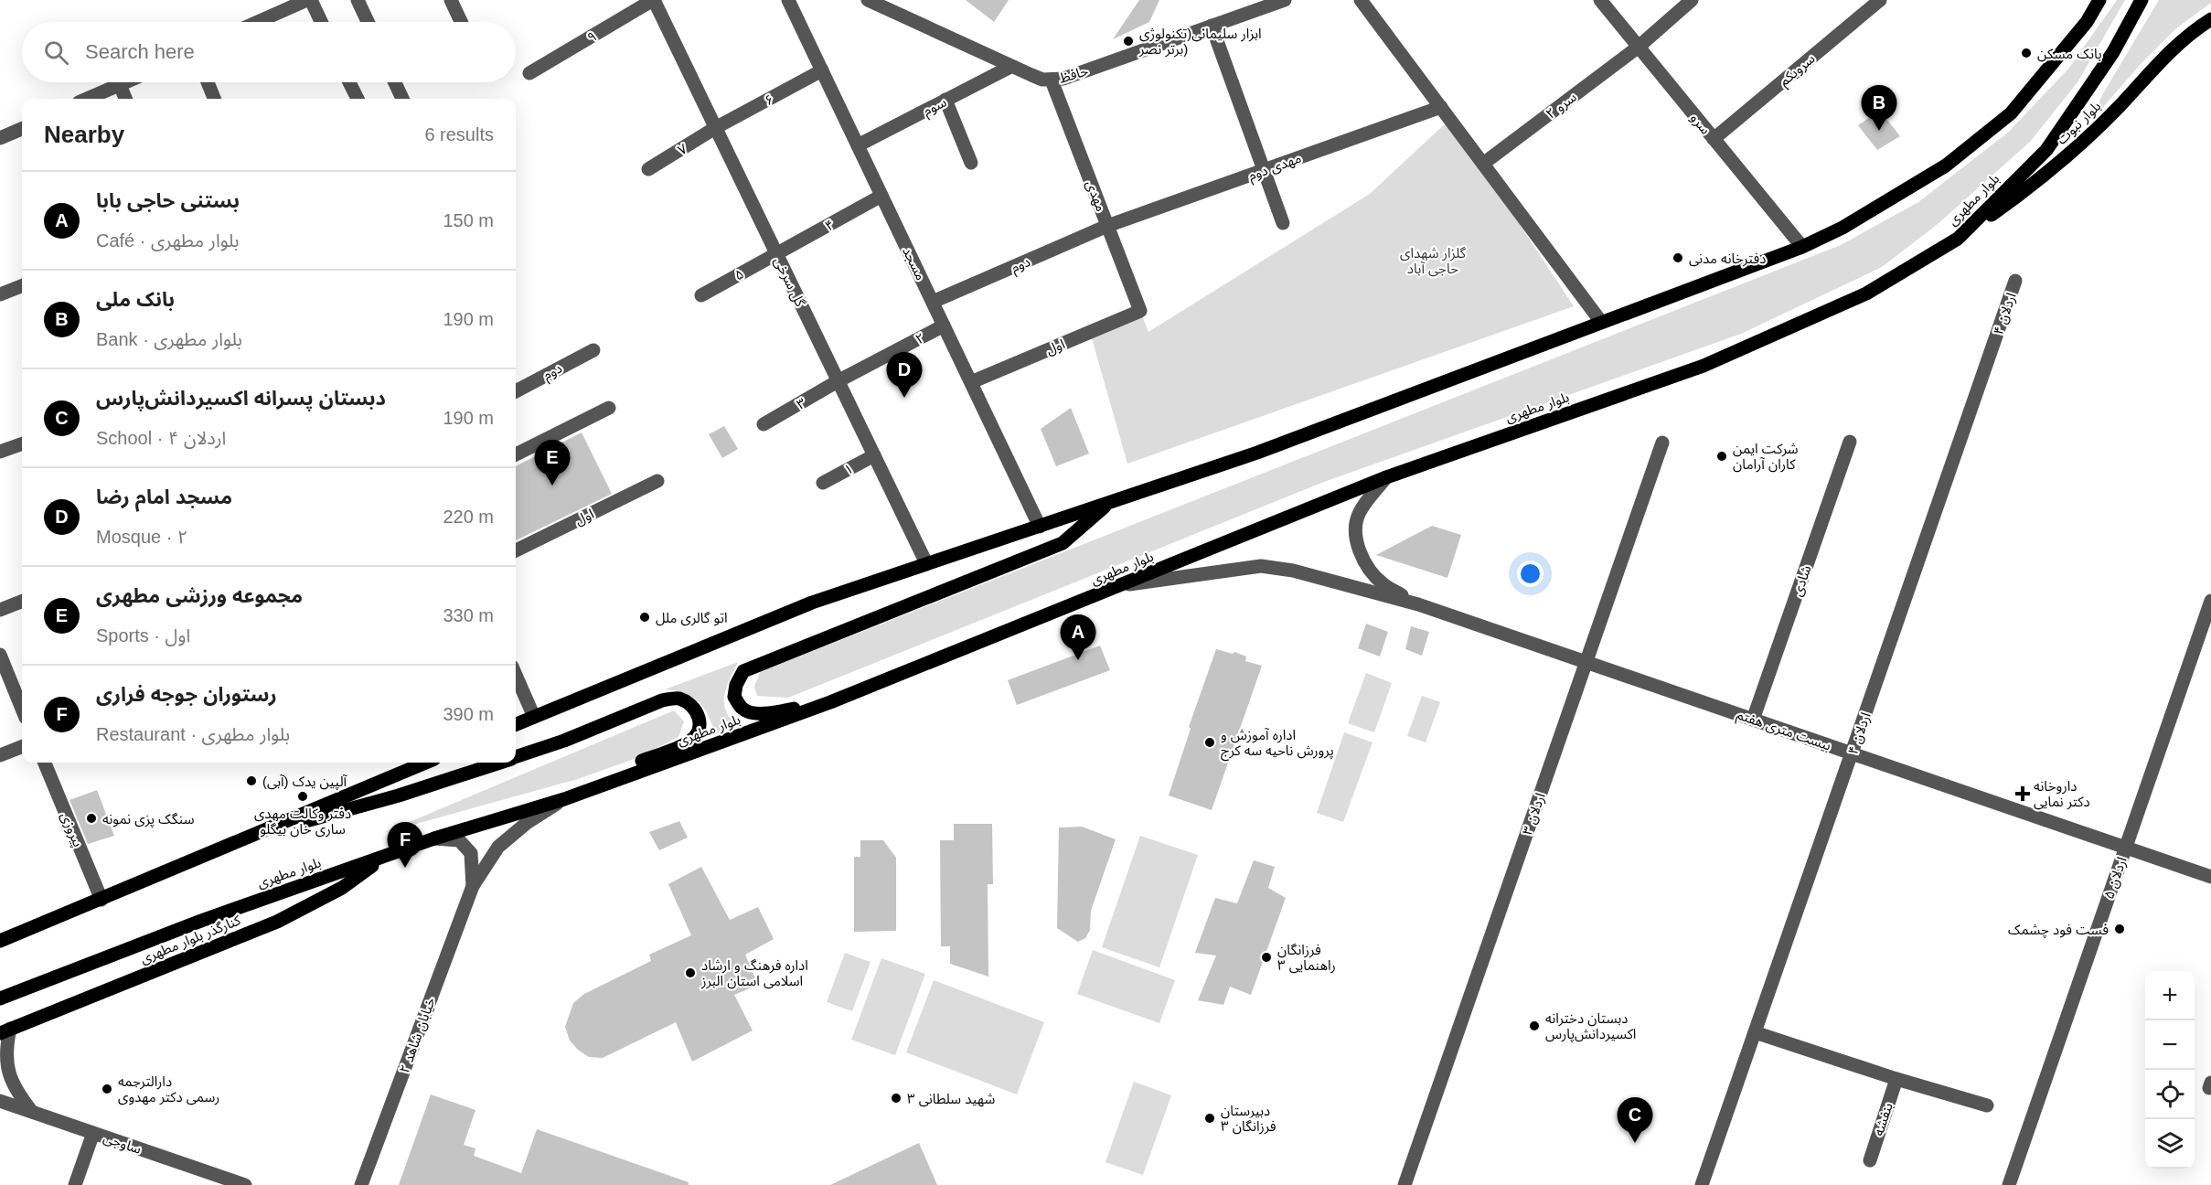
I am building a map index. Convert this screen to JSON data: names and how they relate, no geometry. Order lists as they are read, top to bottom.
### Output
{
  "streets": {
    "main road": ["بلوار نبوت", "بلوار مطهری", "کنارگذر بلوار مطهری"],
    "street": [
      "۹",
      "سرویکم",
      "حافظ",
      "۶",
      "سرو ۲",
      "سوم",
      "سرو",
      "۷",
      "مهدی دوم",
      "مهدی",
      "۴",
      "مسجد",
      "دوم",
      "۵",
      "گل سرخی",
      "اردلان ۴",
      "۲",
      "اول",
      "۳",
      "۱",
      "شادی",
      "بیست متری هفتم",
      "اردلان ۳",
      "پیروزی",
      "اردلان ۵",
      "خیابان شاهد ۲",
      "بنفشه",
      "ساوجی"
    ]
  },
  "crossings": [
    ["۹", "گل سرخی"],
    ["سرویکم", "سرو"],
    ["حافظ", "سوم"],
    ["حافظ", "مهدی"],
    ["۶", "۷"],
    ["۶", "مسجد"],
    ["۶", "گل سرخی"],
    ["سرو ۲", "سرو"],
    ["سوم", "مسجد"],
    ["بلوار نبوت", "بلوار مطهری"],
    ["۷", "گل سرخی"],
    ["مهدی دوم", "مهدی"],
    ["مهدی دوم", "دوم"],
    ["مهدی", "دوم"],
    ["مهدی", "اول"],
    ["بلوار مطهری", "کنارگذر بلوار مطهری"],
    ["۴", "مسجد"],
    ["۴", "۵"],
    ["۴", "گل سرخی"],
    ["مسجد", "دوم"],
    ["مسجد", "۲"],
    ["مسجد", "اول"],
    ["۵", "گل سرخی"],
    ["گل سرخی", "۲"],
    ["گل سرخی", "۳"],
    ["گل سرخی", "۱"],
    ["اردلان ۴", "بیست متری هفتم"],
    ["۲", "۳"],
    ["شادی", "بیست متری هفتم"],
    ["بیست متری هفتم", "اردلان ۳"],
    ["بیست متری هفتم", "اردلان ۵"]
  ],
  "parks": ["گلزار شهدای حاجی آباد"],
  "places": {
    "other": [
      "ابزار سلیمانی(تکنولوژی برتر نصر)",
      "بانک مسکن",
      "دفترخانه مدنی",
      "شرکت ایمن کاران آرامان",
      "اتو گالری ملل",
      "اداره آموزش و پرورش ناحیه سه کرج",
      "آلپین یدک (آبی)",
      "دفتر وکالت مهدی ساری خان بیگلو",
      "سنگک پزی نمونه",
      "فست فود چشمک",
      "فرزانگان ۳ راهنمایی",
      "اداره فرهنگ و ارشاد اسلامی استان البرز",
      "دبستان دخترانه اکسیردانش‌پارس",
      "دارالترجمه رسمی دکتر مهدوی",
      "شهید سلطانی ۳",
      "دبیرستان فرزانگان ۳"
    ],
    "health": ["داروخانه دکتر نمایی"]
  },
  "page": {
    "search": "Search here",
    "pins": [
      "B",
      "D",
      "E",
      "A",
      "F",
      "C"
    ],
    "heading": ["Nearby", "6 results"],
    "list": [
      {
        "mark": "A",
        "name": "بستنی حاجی بابا",
        "note": "Café · بلوار مطهری",
        "value": "150 m"
      },
      {
        "mark": "B",
        "name": "بانک ملی",
        "note": "Bank · بلوار مطهری",
        "value": "190 m"
      },
      {
        "mark": "C",
        "name": "دبستان پسرانه اکسیر‌دانش‌پارس",
        "note": "School · اردلان ۴",
        "value": "190 m"
      },
      {
        "mark": "D",
        "name": "مسجد امام رضا",
        "note": "Mosque · ۲",
        "value": "220 m"
      },
      {
        "mark": "E",
        "name": "مجموعه ورزشی مطهری",
        "note": "Sports · اول",
        "value": "330 m"
      },
      {
        "mark": "F",
        "name": "رستوران جوجه فراری",
        "note": "Restaurant · بلوار مطهری",
        "value": "390 m"
      }
    ],
    "map_buttons": ["+", "−"]
  }
}
